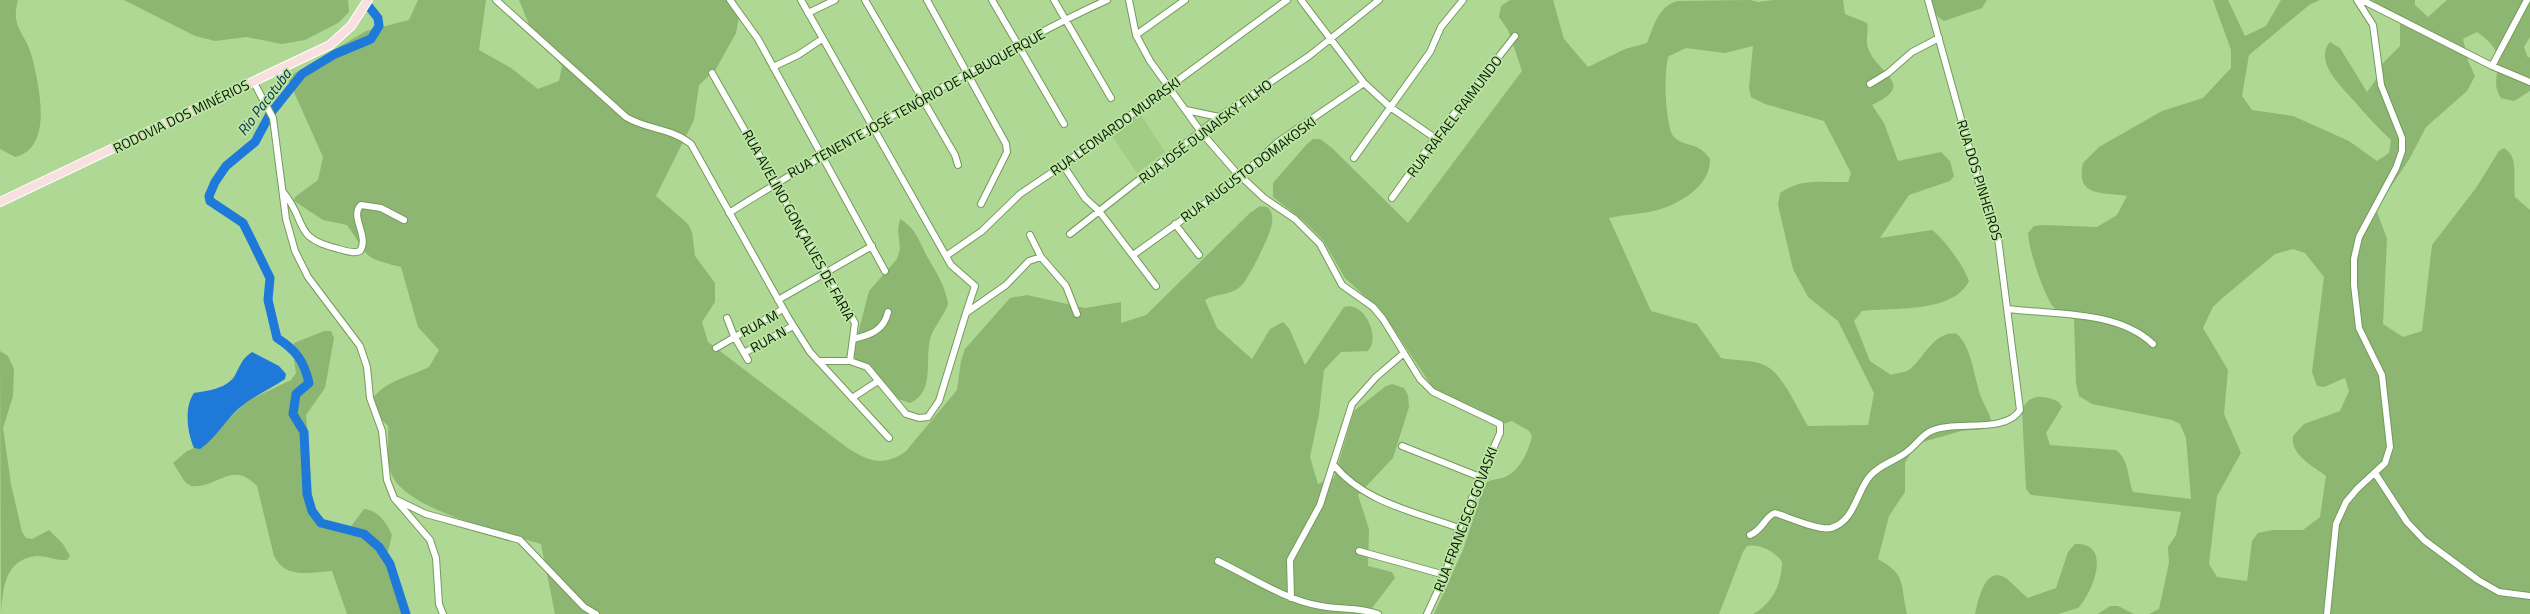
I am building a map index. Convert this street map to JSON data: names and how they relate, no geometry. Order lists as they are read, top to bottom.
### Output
{
  "streets": {
    "main road": ["RODOVIA DOS MINÉRIOS"],
    "street": [
      "RUA TENENTE JOSÉ TENÓRIO DE ALBUQUERQUE",
      "RUA RAFAEL RAIMUNDO",
      "RUA LEONARDO MURASKI",
      "RUA JOSÉ DUNAISKY FILHO",
      "RUA AUGUSTO DOMAKOSKI",
      "RUA DOS PINHEIROS",
      "RUA AVELINO GONÇALVES DE FARIA",
      "RUA M",
      "RUA N",
      "RUA FRANCISCO GOVASKI"
    ]
  },
  "crossings": [
    ["RUA TENENTE JOSÉ TENÓRIO DE ALBUQUERQUE", "RUA AVELINO GONÇALVES DE FARIA"]
  ],
  "water": ["Rio Pacotuba"]
}
